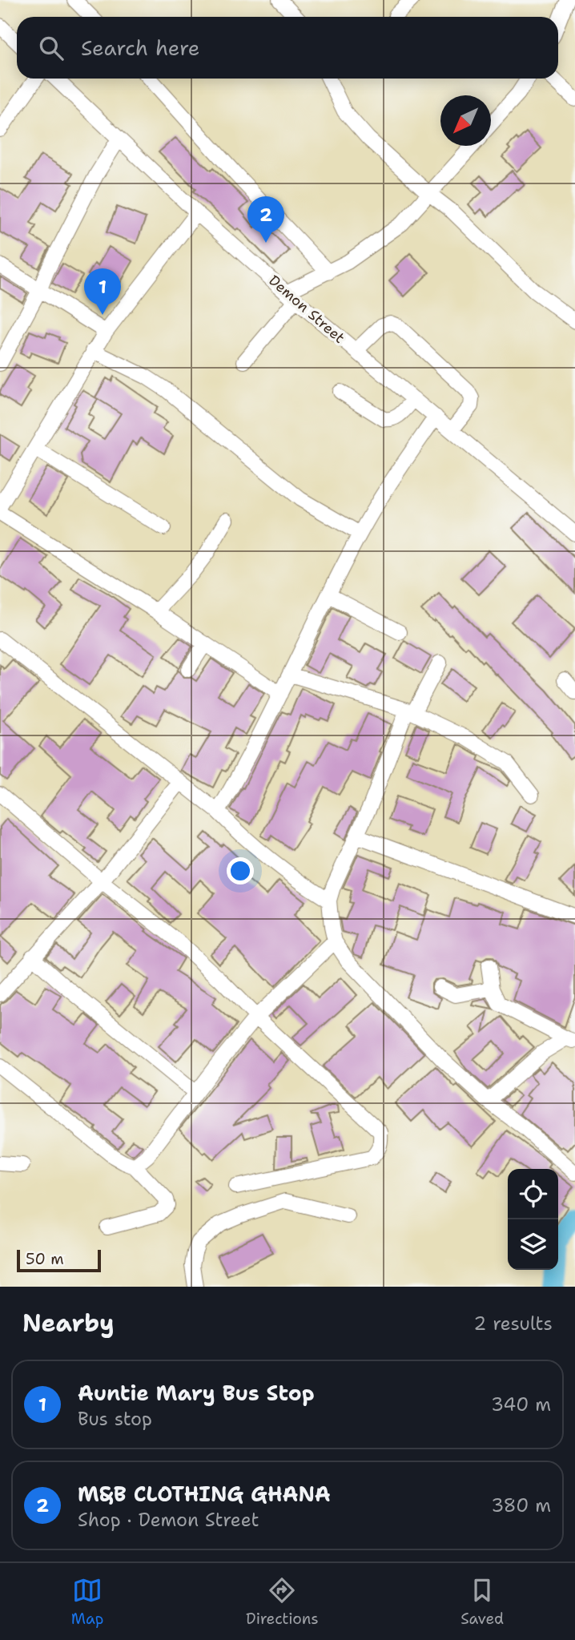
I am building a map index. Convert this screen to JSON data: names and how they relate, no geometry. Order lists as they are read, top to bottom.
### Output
{
  "streets": {
    "street": ["Demon Street"]
  },
  "scale_bar": "50 m",
  "north": "bottom left",
  "page": {
    "search": "Search here",
    "pins": ["2", "1"],
    "scale": "50 m",
    "heading": ["Nearby", "2 results"],
    "list": [
      {
        "mark": "1",
        "name": "Auntie Mary Bus Stop",
        "note": "Bus stop",
        "value": "340 m"
      },
      {
        "mark": "2",
        "name": "M&B CLOTHING GHANA",
        "note": "Shop · Demon Street",
        "value": "380 m"
      }
    ],
    "nav": ["Map", "Directions", "Saved"]
  }
}
